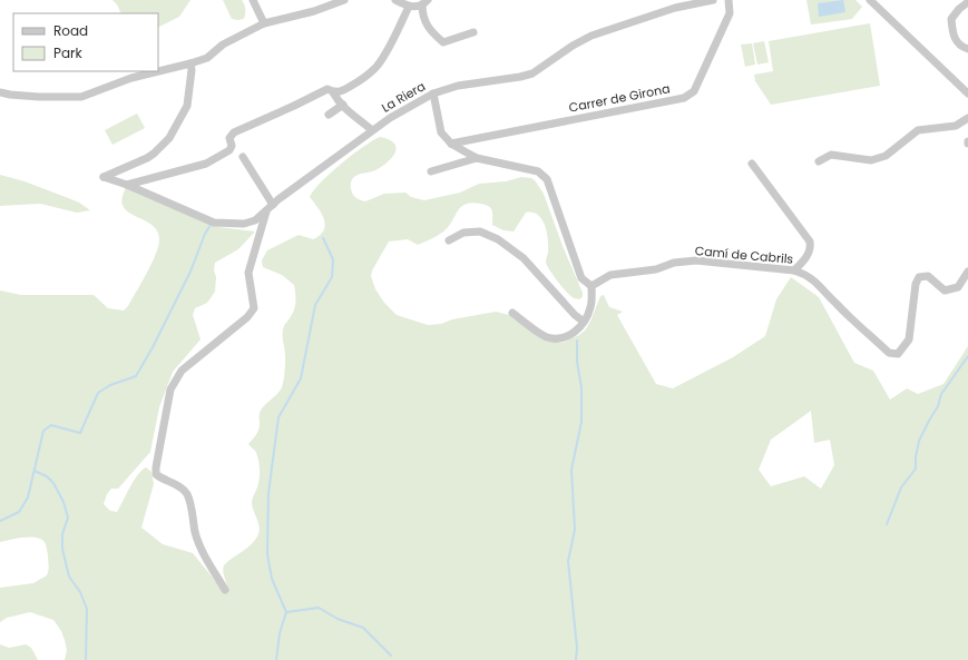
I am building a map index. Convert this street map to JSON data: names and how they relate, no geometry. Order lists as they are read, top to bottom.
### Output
{
  "streets": {
    "street": ["La Riera", "Carrer de Girona", "Camí de Cabrils"]
  },
  "legend": ["Road", "Park"]
}
